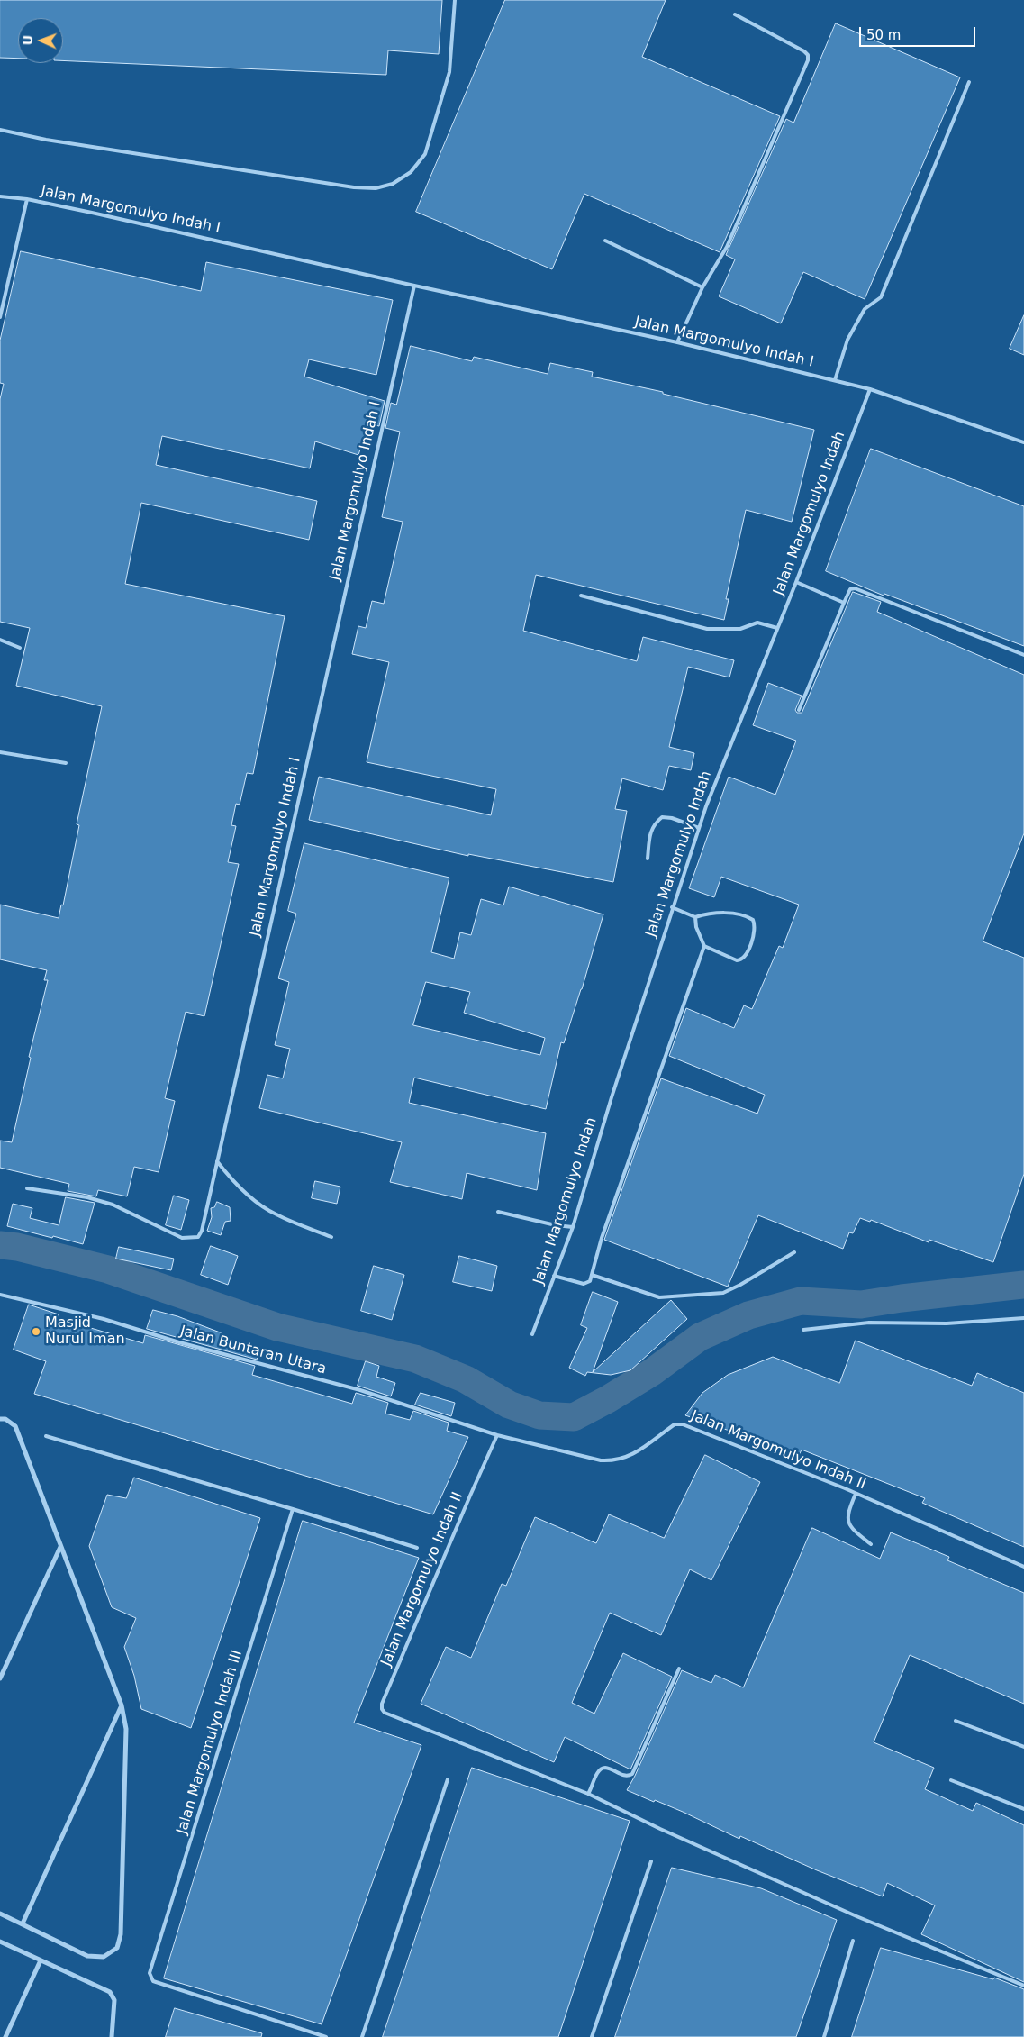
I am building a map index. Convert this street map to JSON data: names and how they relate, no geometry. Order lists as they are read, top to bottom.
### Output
{
  "streets": {
    "lane": [
      "Jalan Margomulyo Indah I",
      "Jalan Margomulyo Indah",
      "Jalan Buntaran Utara",
      "Jalan Margomulyo Indah II",
      "Jalan Margomulyo Indah III"
    ]
  },
  "crossings": [
    ["Jalan Margomulyo Indah I", "Jalan Margomulyo Indah"],
    ["Jalan Buntaran Utara", "Jalan Margomulyo Indah II"]
  ],
  "places": ["Masjid Nurul Iman"],
  "scale_bar": "50 m",
  "north": "left"
}
